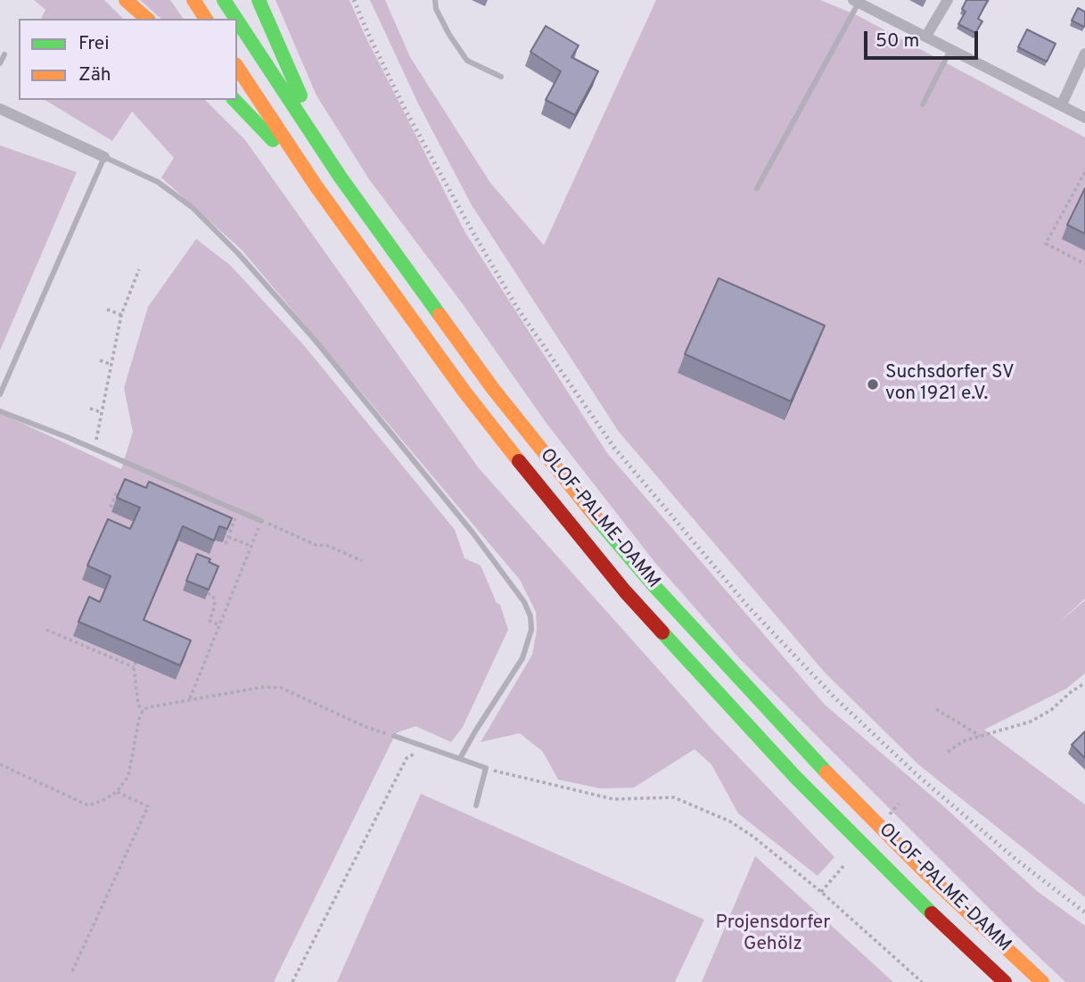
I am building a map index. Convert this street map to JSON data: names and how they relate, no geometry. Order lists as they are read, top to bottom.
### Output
{
  "streets": {
    "highway": ["OLOF-PALME-DAMM"]
  },
  "parks": ["Projensdorfer Gehölz"],
  "places": ["Suchsdorfer SV von 1921 e.V."],
  "legend": ["Frei", "Zäh"],
  "scale_bar": "50 m"
}
